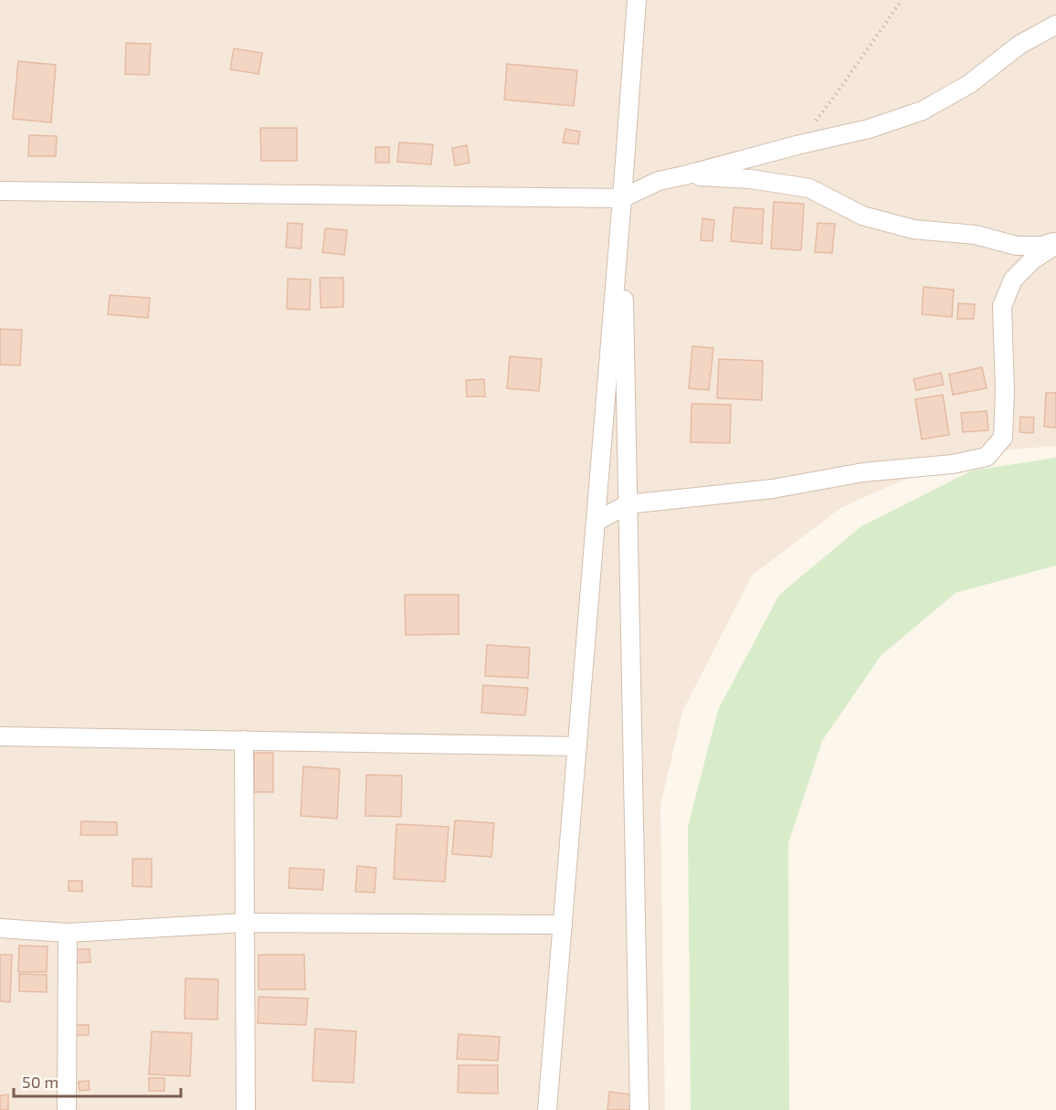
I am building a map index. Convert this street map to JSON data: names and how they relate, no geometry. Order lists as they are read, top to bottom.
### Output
{
  "scale_bar": "50 m"
}
